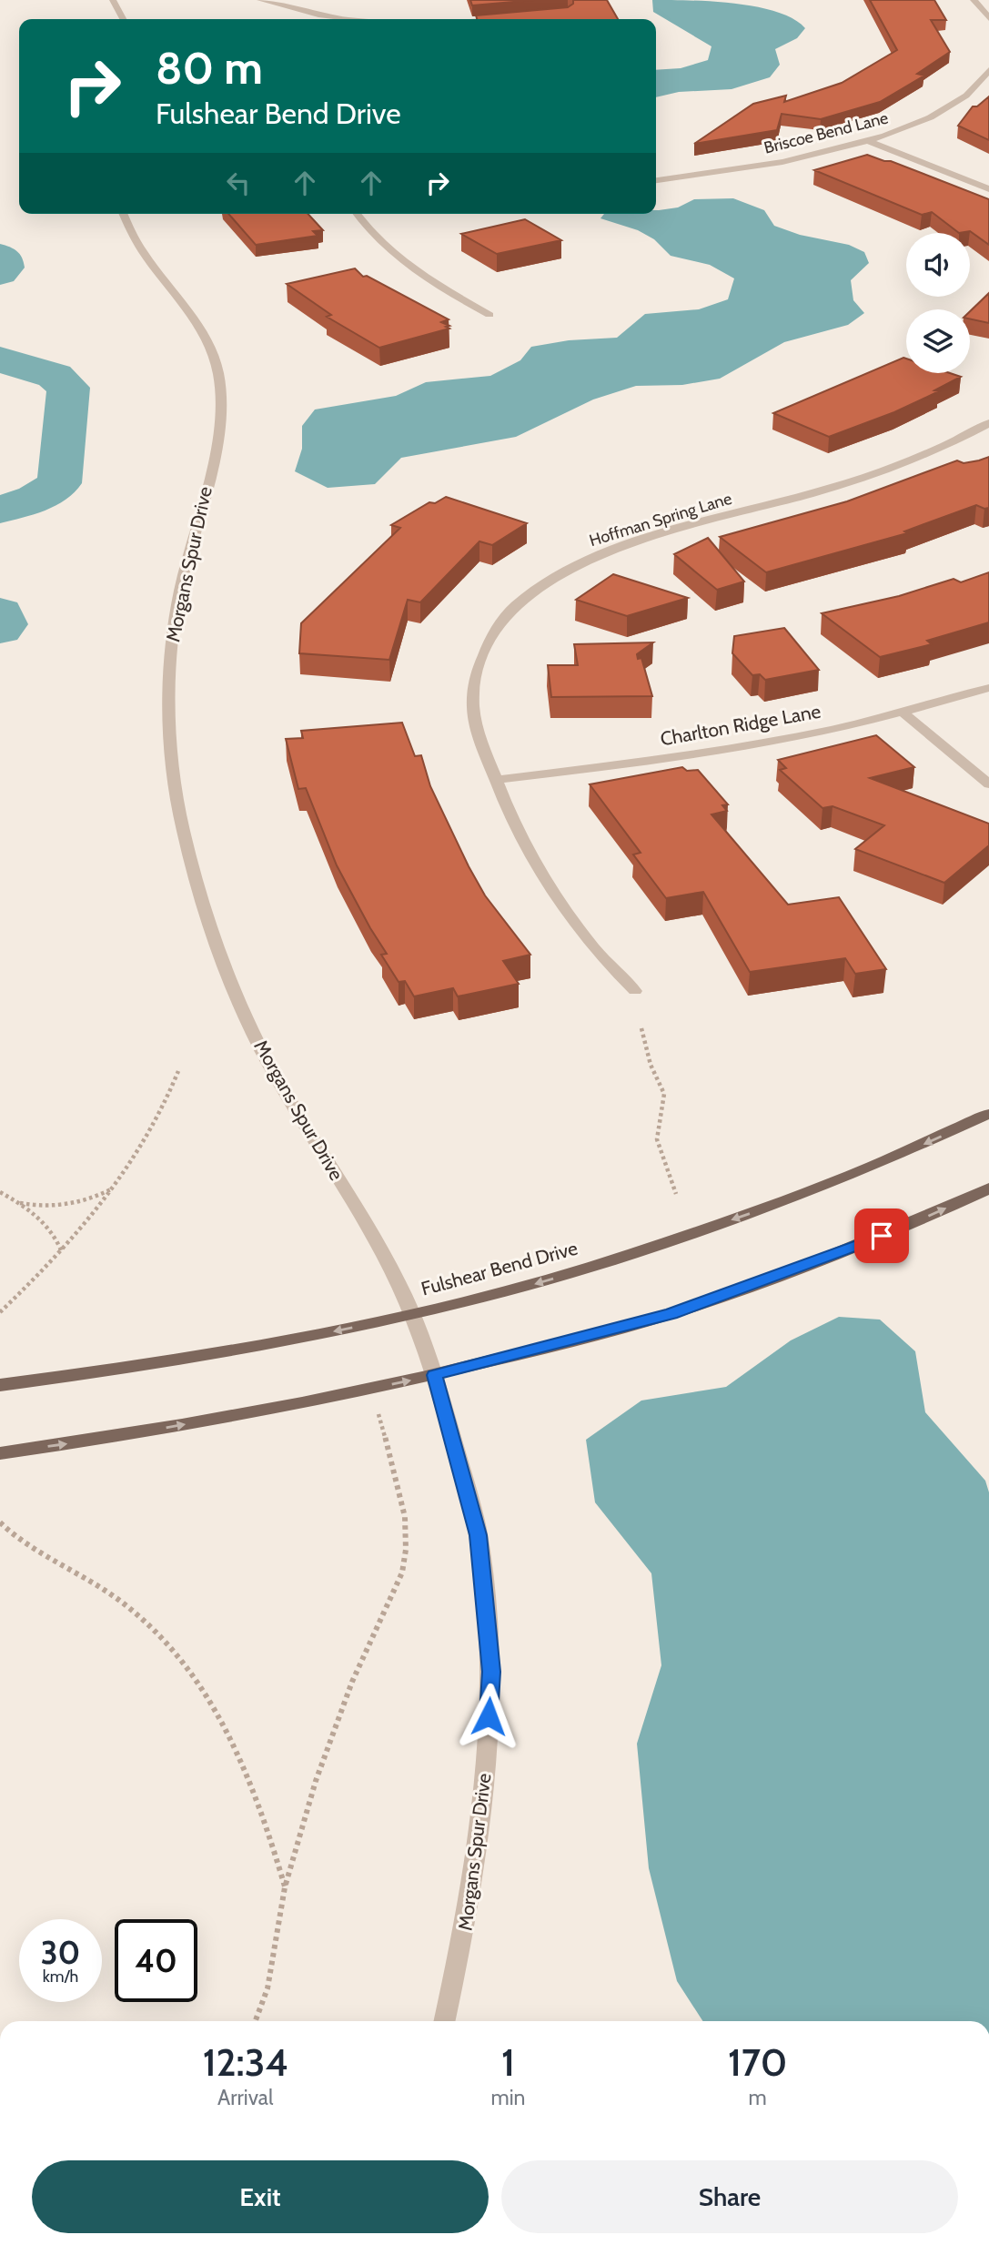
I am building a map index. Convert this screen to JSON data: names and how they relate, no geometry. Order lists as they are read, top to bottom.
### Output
{
  "streets": {
    "main road": ["Fulshear Bend Drive"],
    "street": [
      "Briscoe Bend Lane",
      "Hoffman Spring Lane",
      "Morgans Spur Drive",
      "Charlton Ridge Lane"
    ]
  },
  "crossings": [
    ["Hoffman Spring Lane", "Charlton Ridge Lane"],
    ["Morgans Spur Drive", "Fulshear Bend Drive"]
  ],
  "page": {
    "turn": ["80 m", "Fulshear Bend Drive"],
    "speed": "30 km/h",
    "limit": "40",
    "eta": [
      "12:34",
      "Arrival",
      "1",
      "min",
      "170",
      "m"
    ],
    "buttons": ["Exit", "Share"]
  }
}
